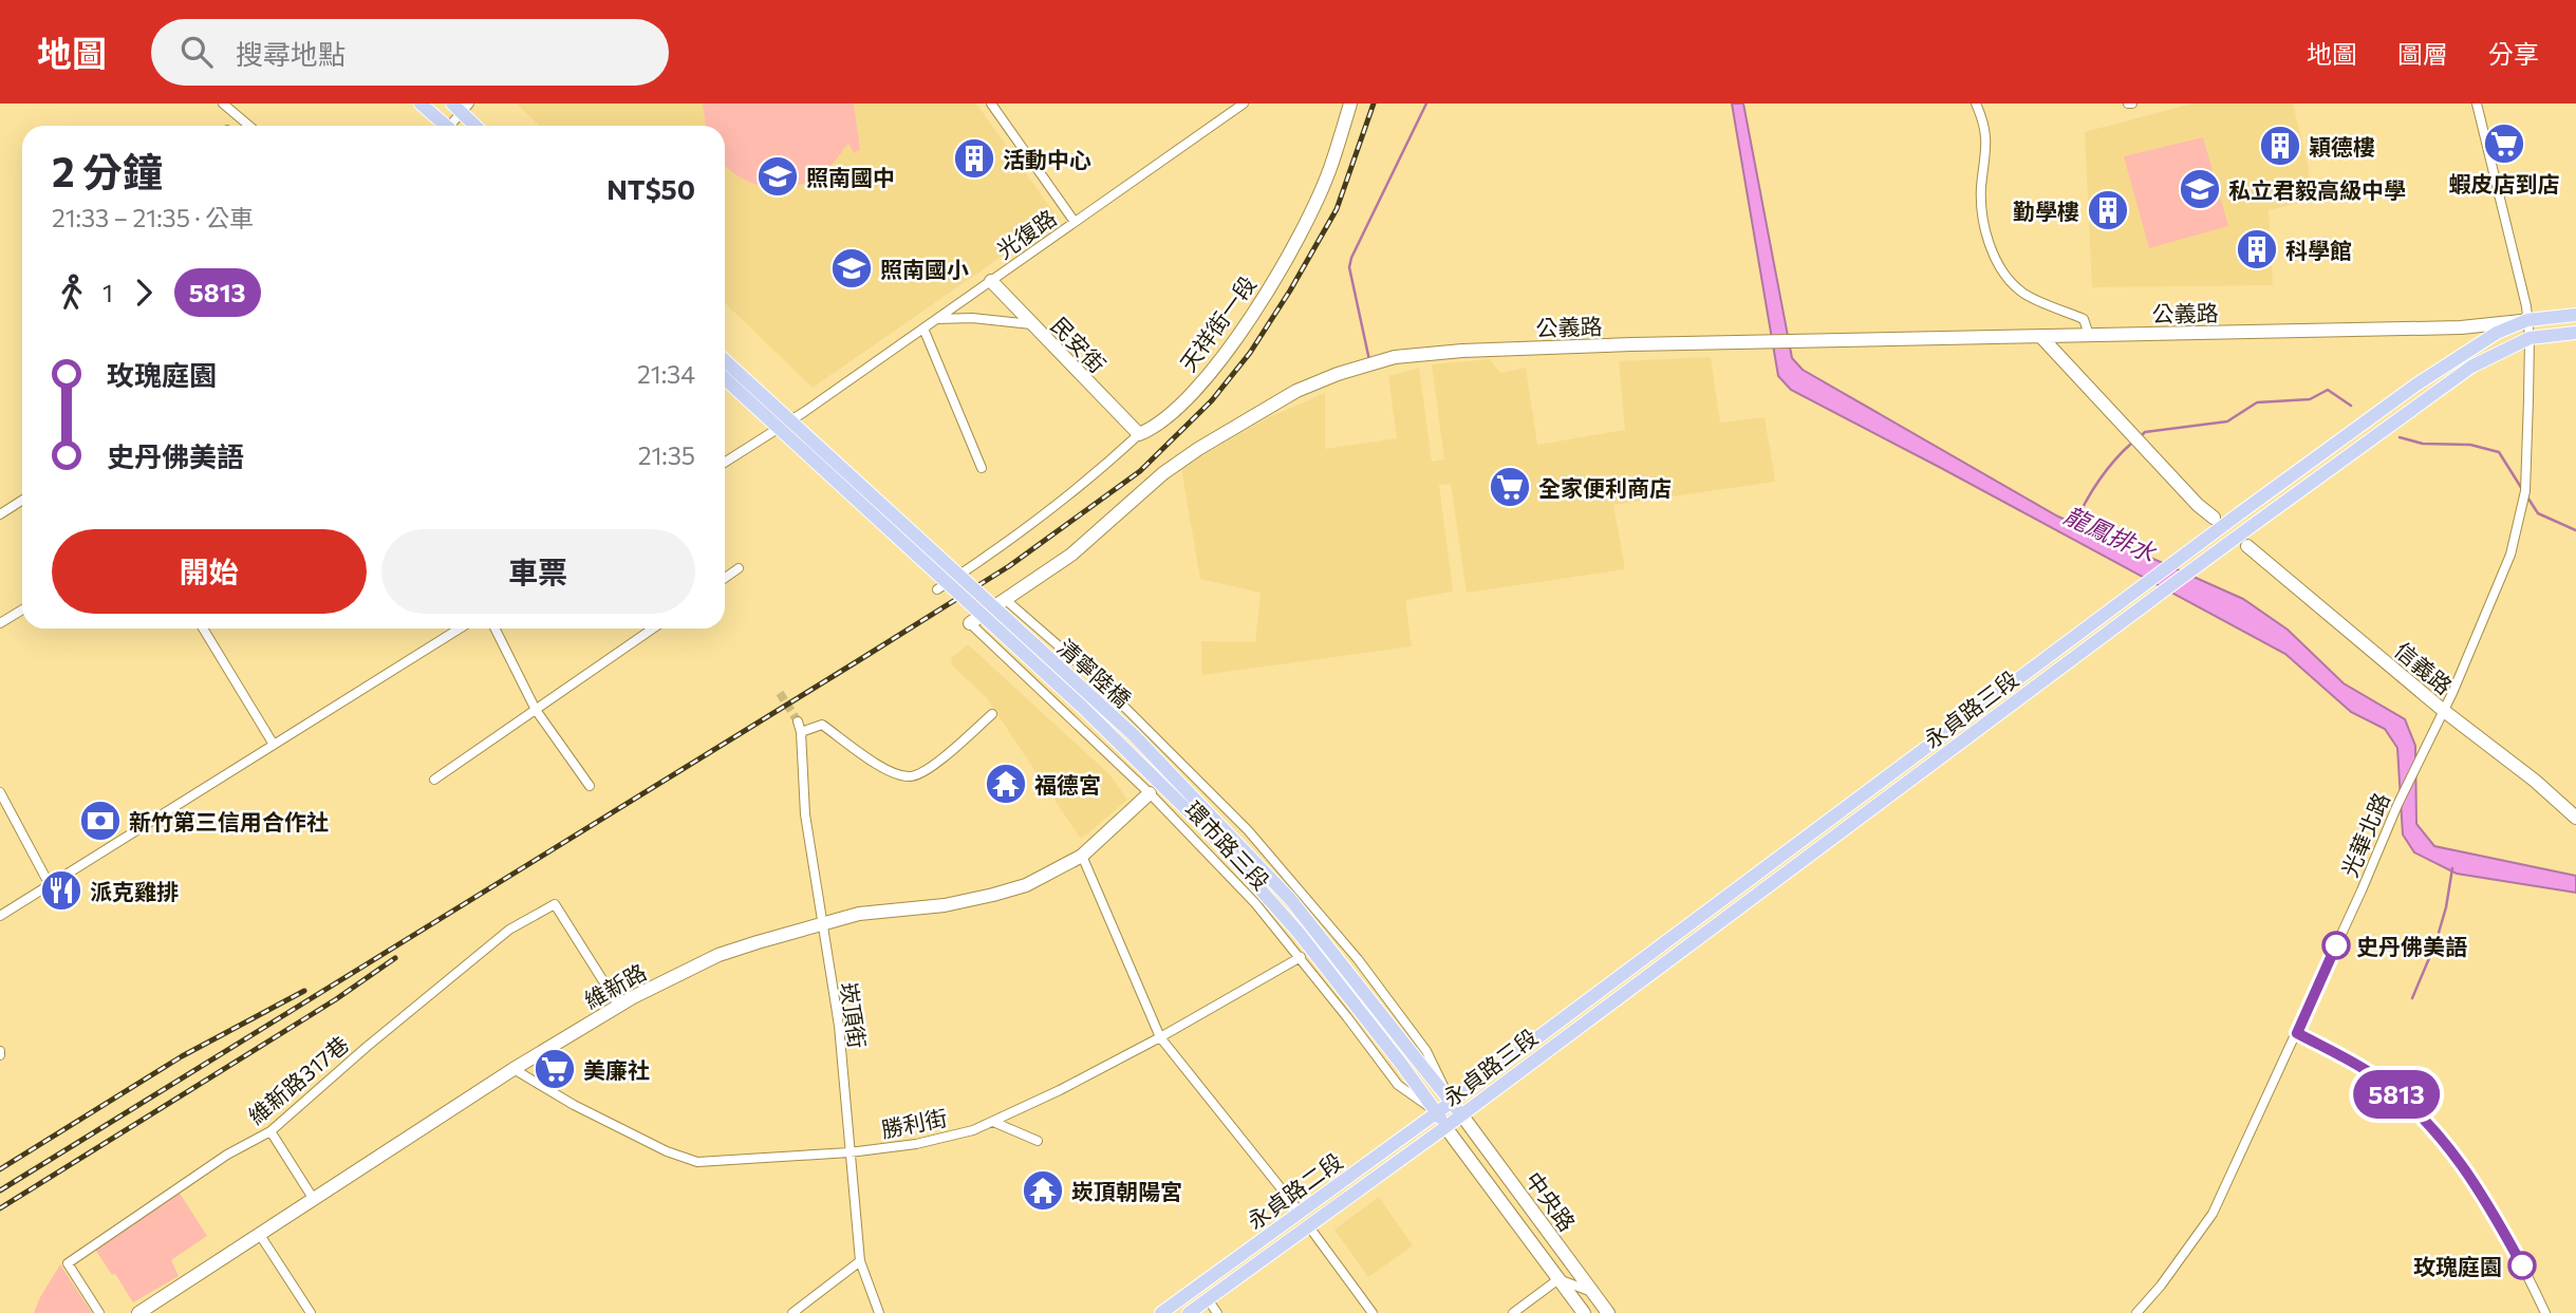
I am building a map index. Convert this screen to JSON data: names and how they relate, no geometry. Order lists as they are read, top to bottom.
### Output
{
  "streets": {
    "main road": [
      "公義路",
      "清寧陸橋",
      "永貞路三段",
      "永貞路二段"
    ],
    "street": [
      "光復路",
      "天祥街一段",
      "民安街",
      "信義路",
      "光華北路",
      "環市路三段",
      "維新路",
      "崁頂街",
      "維新路317巷",
      "勝利街",
      "中央路"
    ]
  },
  "crossings": [
    ["光復路", "民安街"],
    ["公義路", "永貞路三段"],
    ["公義路", "光華北路"],
    ["公義路", "環市路三段"],
    ["天祥街一段", "民安街"],
    ["信義路", "光華北路"],
    ["永貞路三段", "光華北路"],
    ["永貞路三段", "環市路三段"],
    ["永貞路三段", "永貞路二段"],
    ["永貞路三段", "中央路"],
    ["環市路三段", "維新路"],
    ["環市路三段", "勝利街"],
    ["環市路三段", "永貞路二段"],
    ["維新路", "崁頂街"],
    ["維新路", "維新路317巷"],
    ["維新路", "勝利街"],
    ["崁頂街", "勝利街"],
    ["永貞路二段", "中央路"]
  ],
  "water": ["龍鳳排水"],
  "places": {
    "supermarket": ["蝦皮店到店", "全家便利商店", "美廉社"],
    "building": [
      "穎德樓",
      "活動中心",
      "勤學樓",
      "科學館"
    ],
    "school or university": ["照南國中", "私立君毅高級中學", "照南國小"],
    "temple": ["福德宮", "崁頂朝陽宮"],
    "bank": ["新竹第三信用合作社"],
    "restaurant": ["派克雞排"],
    "other": ["史丹佛美語", "玫瑰庭園"]
  },
  "lines": ["bus line 5813"],
  "page": {
    "header": "地圖",
    "search": "搜尋地點",
    "nav": ["地圖", "圖層", "分享"],
    "on_map": "5813",
    "heading": ["2 分鐘", "21:33 – 21:35 · 公車", "NT$50"],
    "legs": ["1", "5813"],
    "list": [
      {
        "name": "玫瑰庭園",
        "value": "21:34"
      },
      {
        "name": "史丹佛美語",
        "value": "21:35"
      }
    ],
    "buttons": ["開始", "車票"]
  }
}
